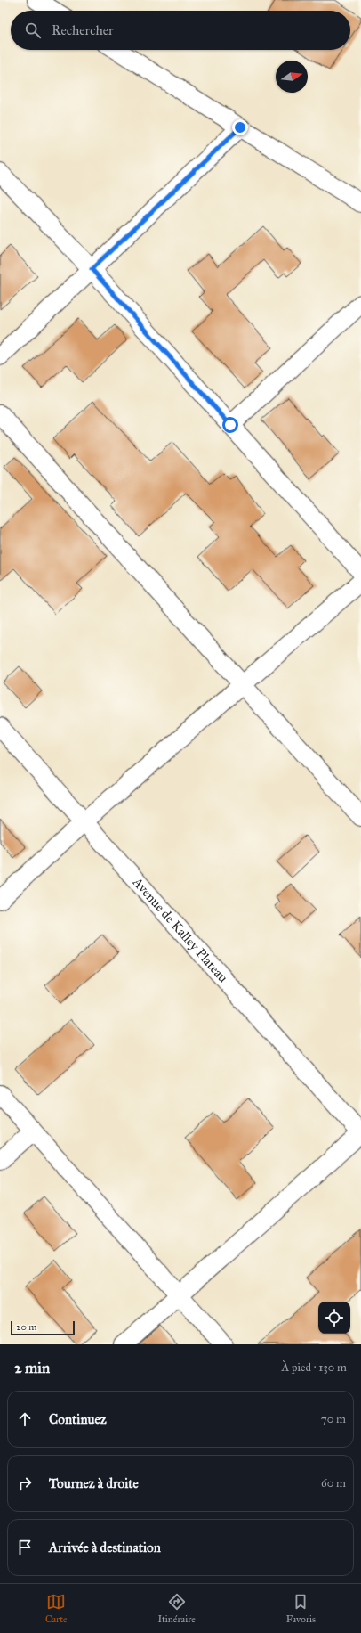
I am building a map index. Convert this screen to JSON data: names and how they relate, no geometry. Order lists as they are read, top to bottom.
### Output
{
  "streets": {
    "street": ["Avenue de Kalley Plateau"]
  },
  "scale_bar": "20 m",
  "north": "right",
  "page": {
    "search": "Rechercher",
    "scale": "20 m",
    "heading": ["2 min", "À pied · 130 m"],
    "list": [
      ["Continuez", "70 m"],
      ["Tournez à droite", "60 m"],
      "Arrivée à destination"
    ],
    "nav": ["Carte", "Itinéraire", "Favoris"]
  }
}
